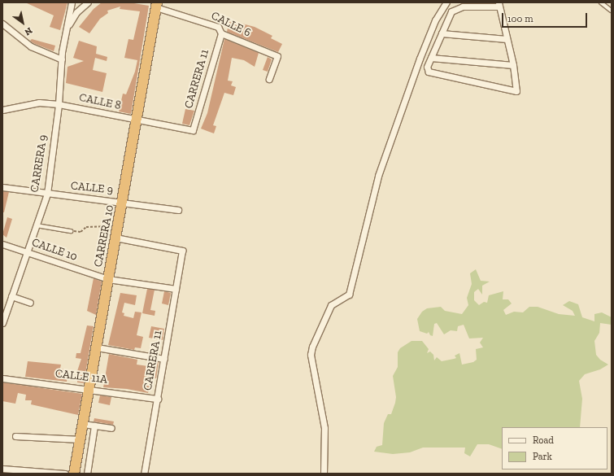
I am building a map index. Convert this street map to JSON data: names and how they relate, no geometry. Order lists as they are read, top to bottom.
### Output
{
  "streets": {
    "highway": ["CARRERA 10"],
    "street": [
      "CALLE 6",
      "CARRERA 11",
      "CALLE 8",
      "CARRERA 9",
      "CALLE 9",
      "CALLE 10",
      "CALLE 11A"
    ]
  },
  "crossings": [
    ["CALLE 6", "CARRERA 11"],
    ["CALLE 6", "CARRERA 10"],
    ["CARRERA 11", "CALLE 8"],
    ["CARRERA 11", "CARRERA 10"],
    ["CARRERA 11", "CALLE 10"],
    ["CARRERA 11", "CALLE 11A"],
    ["CALLE 8", "CARRERA 9"],
    ["CALLE 8", "CARRERA 10"],
    ["CARRERA 9", "CALLE 9"],
    ["CARRERA 9", "CALLE 10"],
    ["CALLE 9", "CARRERA 10"],
    ["CARRERA 10", "CALLE 10"],
    ["CARRERA 10", "CALLE 11A"]
  ],
  "legend": ["Road", "Park"],
  "scale_bar": "100 m",
  "north": "bottom right"
}
